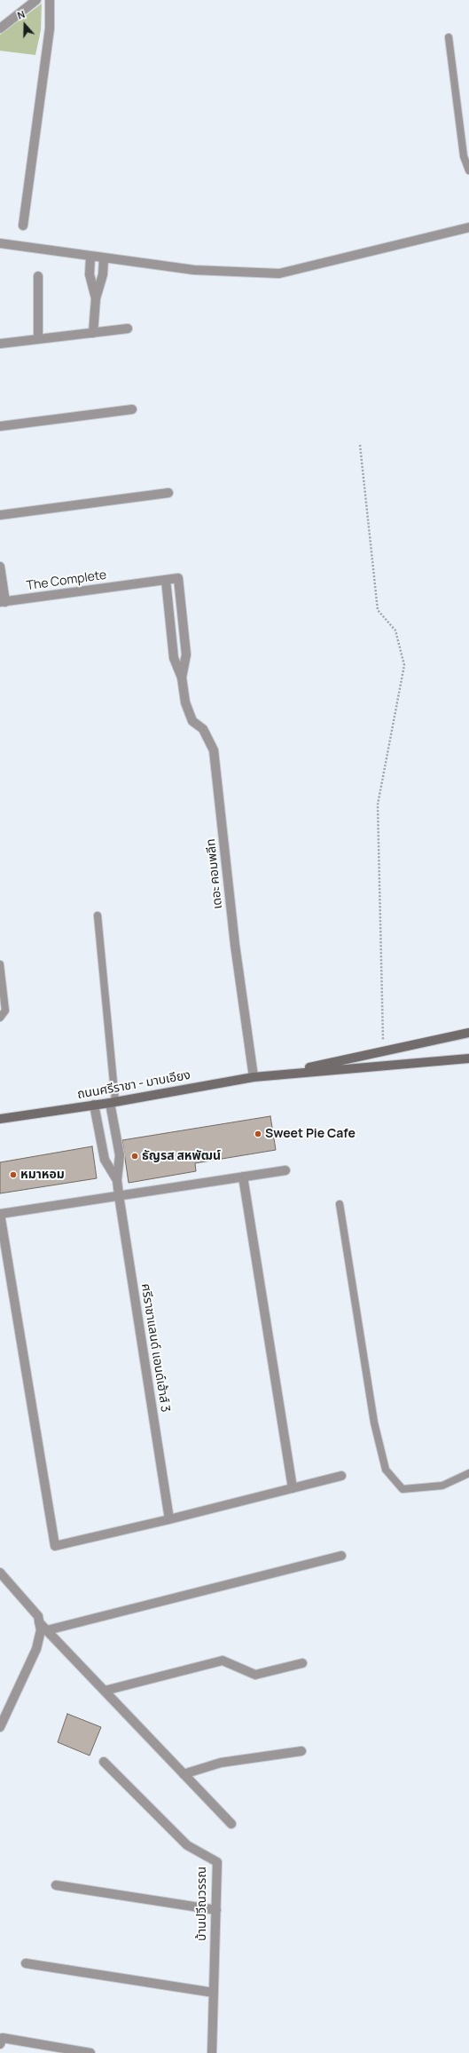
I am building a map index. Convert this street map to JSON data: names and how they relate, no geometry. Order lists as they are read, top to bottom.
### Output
{
  "streets": {
    "main road": ["ถนนศรีราชา - มาบเอียง"],
    "street": [
      "The Complete",
      "เดอะ คอมพลีท",
      "ศรีราชาแลนด์ แอนด์เฮ้าส์ 3",
      "บ้านปวีณวรรณ"
    ]
  },
  "crossings": [
    ["The Complete", "เดอะ คอมพลีท"],
    ["เดอะ คอมพลีท", "ถนนศรีราชา - มาบเอียง"],
    ["ถนนศรีราชา - มาบเอียง", "ศรีราชาแลนด์ แอนด์เฮ้าส์ 3"]
  ],
  "places": ["Sweet Pie Cafe", "ธัญรส สหพัฒน์", "หมาหอม"],
  "north": "top"
}
